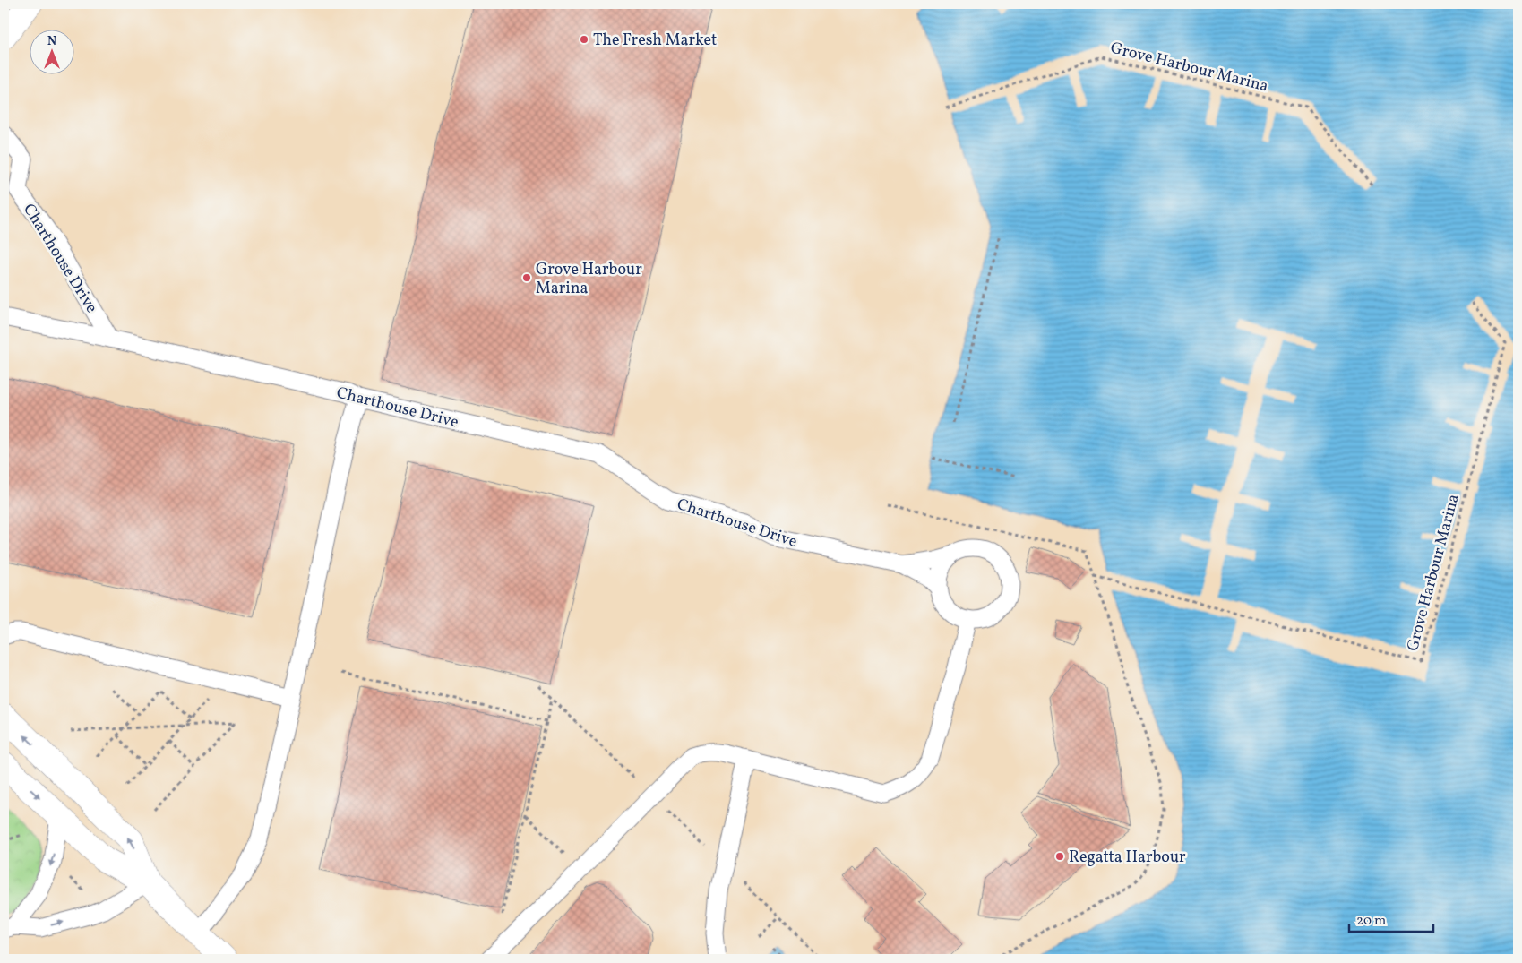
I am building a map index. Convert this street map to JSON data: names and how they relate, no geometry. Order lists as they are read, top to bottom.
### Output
{
  "streets": {
    "lane": ["Charthouse Drive"],
    "path": ["Grove Harbour Marina"]
  },
  "places": ["The Fresh Market", "Grove Harbour Marina", "Regatta Harbour"],
  "scale_bar": "20 m",
  "north": "top"
}
